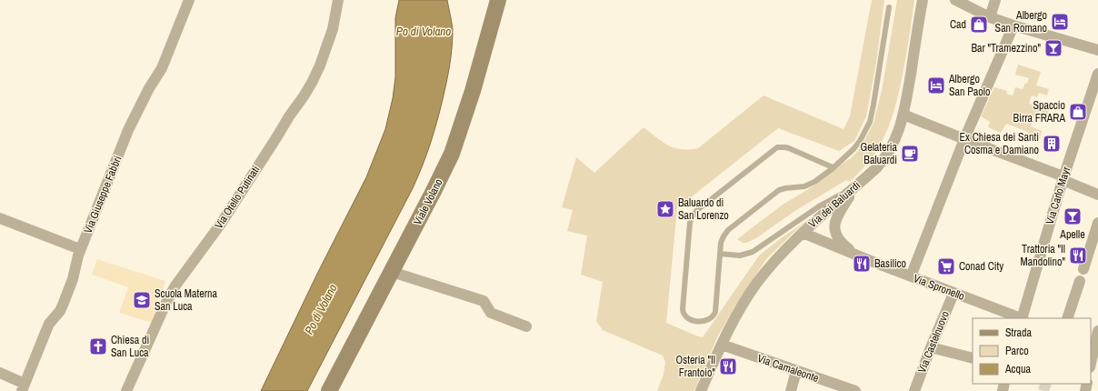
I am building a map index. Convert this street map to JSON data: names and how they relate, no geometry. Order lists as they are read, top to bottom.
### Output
{
  "streets": {
    "main road": ["Viale Volano"],
    "street": [
      "Via Giuseppe Fabbri",
      "Via Carlo Mayr",
      "Via Otello Putinati",
      "Via dei Baluardi",
      "Via Spronello",
      "Via Castelnuovo",
      "Via Camaleonte"
    ]
  },
  "crossings": [
    ["Via dei Baluardi", "Via Spronello"],
    ["Via dei Baluardi", "Via Camaleonte"],
    ["Via Spronello", "Via Castelnuovo"]
  ],
  "water": ["Po di Volano"],
  "places": {
    "hotel": ["Albergo San Romano", "Albergo San Paolo"],
    "shop": ["Cad", "Spaccio Birra FRARA"],
    "bar": ["Bar \"Tramezzino\"", "Apelle"],
    "building": ["Ex Chiesa dei Santi Cosma e Damiano"],
    "cafe": ["Gelateria Baluardi"],
    "place": ["Baluardo di San Lorenzo"],
    "restaurant": ["Trattoria \"Il Mandolino\"", "Basilico", "Osteria \"Il Frantoio\""],
    "supermarket": ["Conad City"],
    "school or university": ["Scuola Materna San Luca"],
    "church": ["Chiesa di San Luca"]
  },
  "legend": ["Strada", "Parco", "Acqua"]
}
